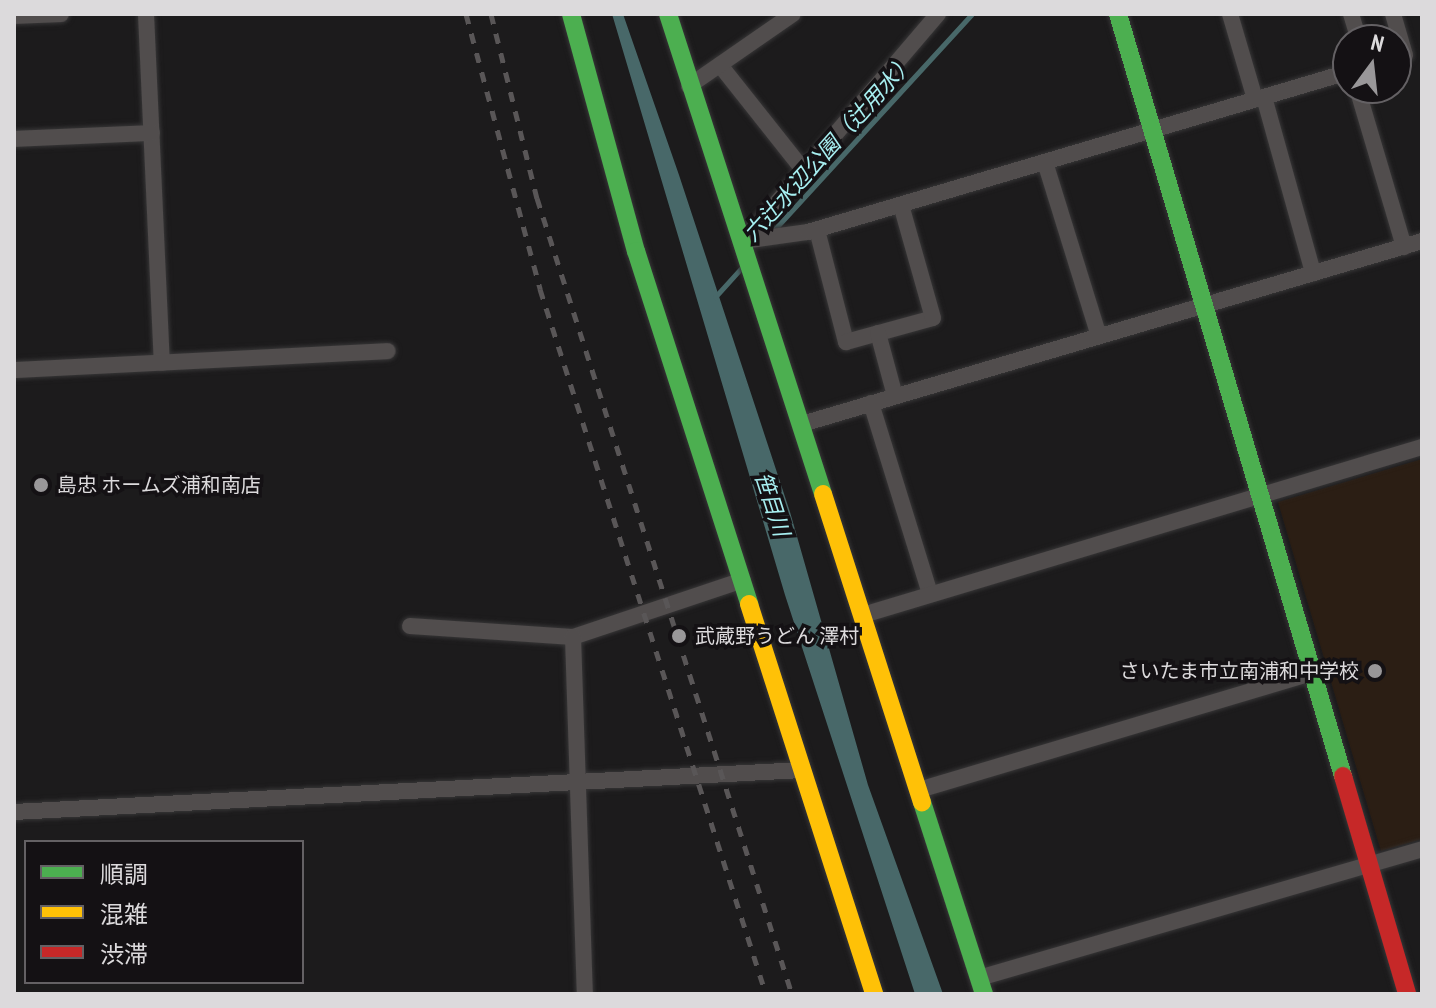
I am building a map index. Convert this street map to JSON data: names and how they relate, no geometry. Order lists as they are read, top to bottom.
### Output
{
  "water": ["六辻水辺公園（辻用水）", "笹目川"],
  "places": ["島忠 ホームズ浦和南店", "武蔵野うどん 澤村", "さいたま市立南浦和中学校"],
  "legend": ["順調", "混雑", "渋滞"],
  "north": "top"
}
